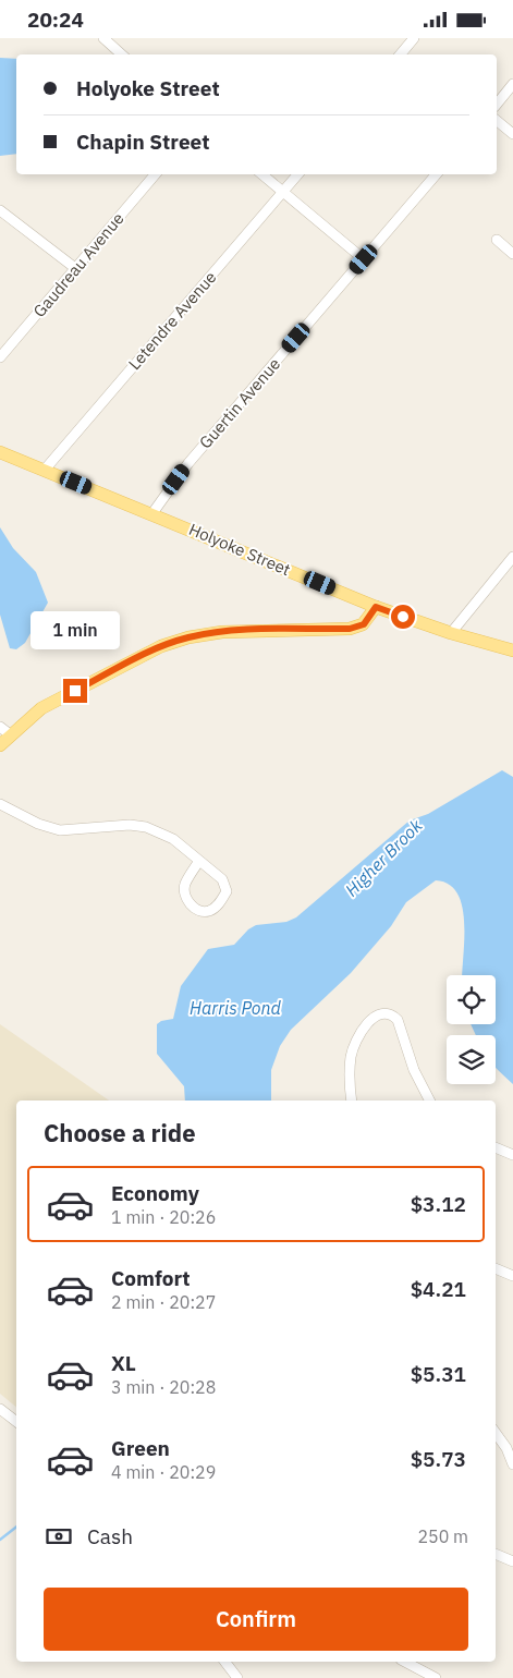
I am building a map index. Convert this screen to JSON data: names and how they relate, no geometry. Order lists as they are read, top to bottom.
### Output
{
  "streets": {
    "main road": ["Holyoke Street"],
    "street": ["Gaudreau Avenue", "Letendre Avenue", "Guertin Avenue"]
  },
  "crossings": [
    ["Letendre Avenue", "Holyoke Street"],
    ["Guertin Avenue", "Holyoke Street"]
  ],
  "water": ["Higher Brook", "Harris Pond"],
  "page": {
    "status": "20:24",
    "banner": ["Holyoke Street", "Chapin Street"],
    "bubble": "1 min",
    "heading": "Choose a ride",
    "list": [
      {
        "name": "Economy",
        "note": "1 min · 20:26",
        "value": "$3.12"
      },
      {
        "name": "Comfort",
        "note": "2 min · 20:27",
        "value": "$4.21"
      },
      {
        "name": "XL",
        "note": "3 min · 20:28",
        "value": "$5.31"
      },
      {
        "name": "Green",
        "note": "4 min · 20:29",
        "value": "$5.73"
      }
    ],
    "pay": ["Cash", "250 m"],
    "buttons": "Confirm"
  }
}
